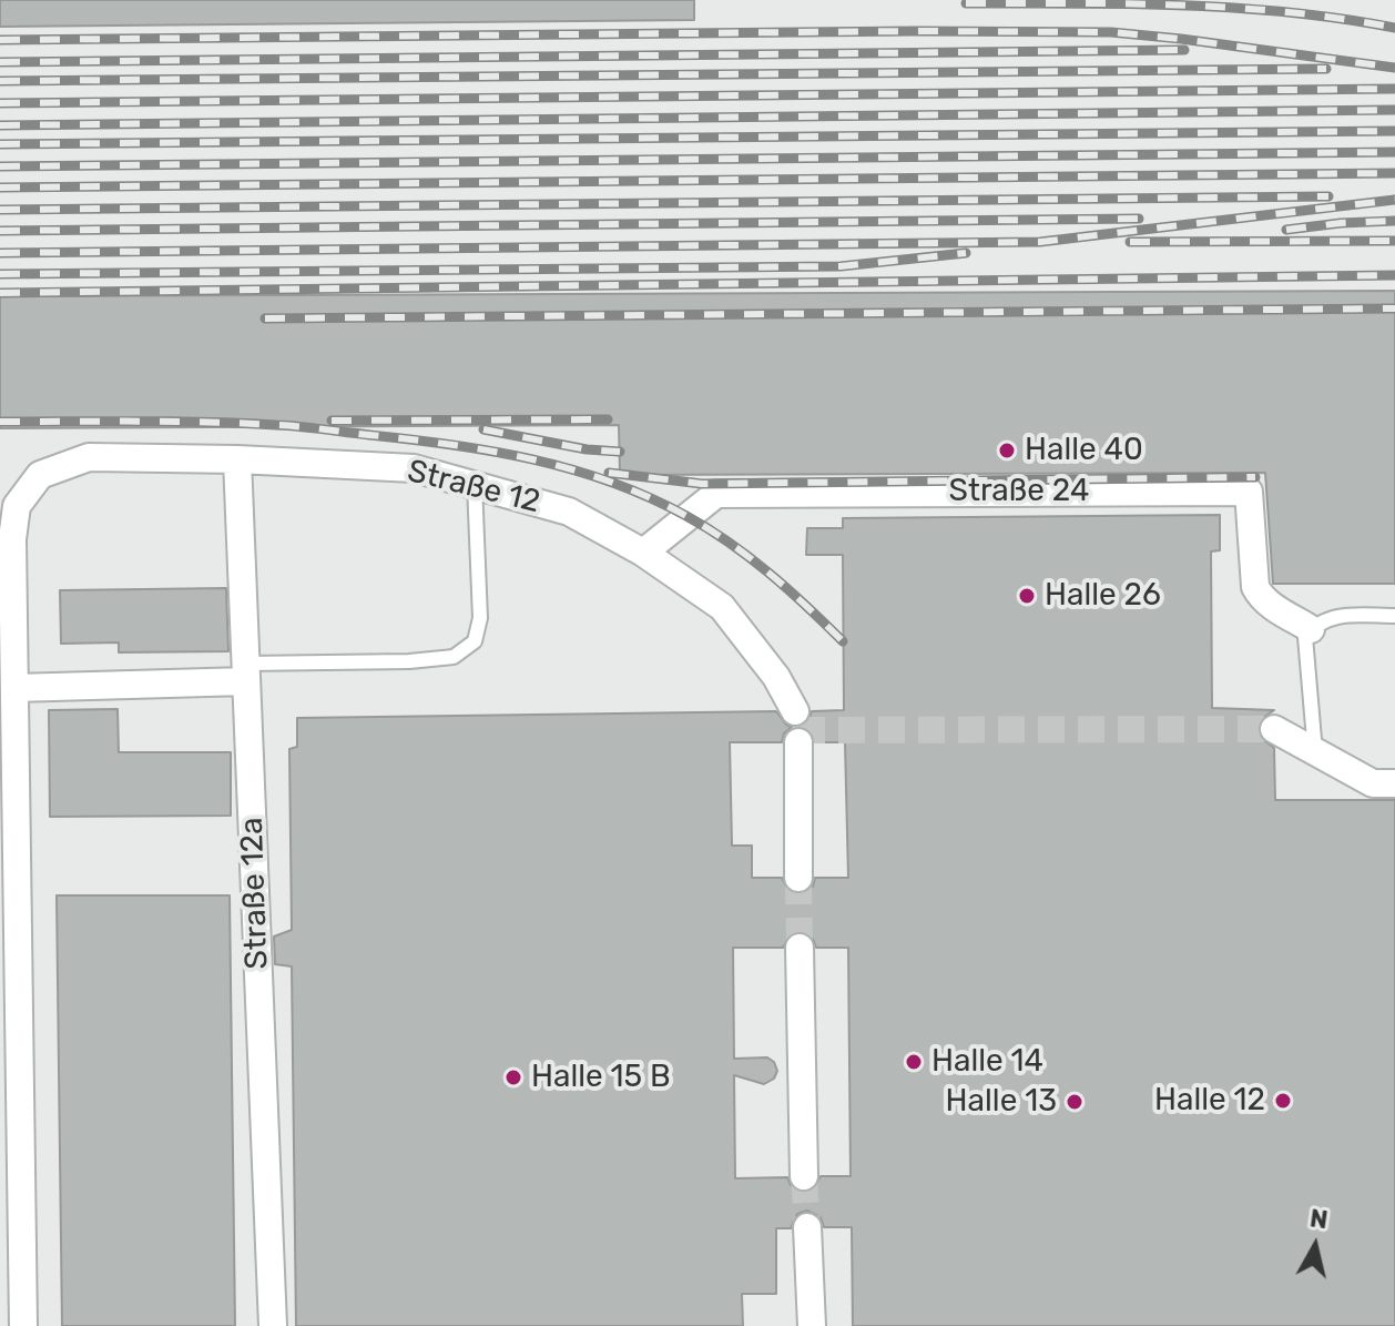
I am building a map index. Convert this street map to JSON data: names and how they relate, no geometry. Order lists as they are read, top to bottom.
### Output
{
  "streets": {
    "street": ["Straße 12", "Straße 24", "Straße 12a"]
  },
  "crossings": [
    ["Straße 12", "Straße 24"],
    ["Straße 12", "Straße 12a"]
  ],
  "places": [
    "Halle 40",
    "Halle 26",
    "Halle 14",
    "Halle 15 B",
    "Halle 12",
    "Halle 13"
  ],
  "north": "top"
}
